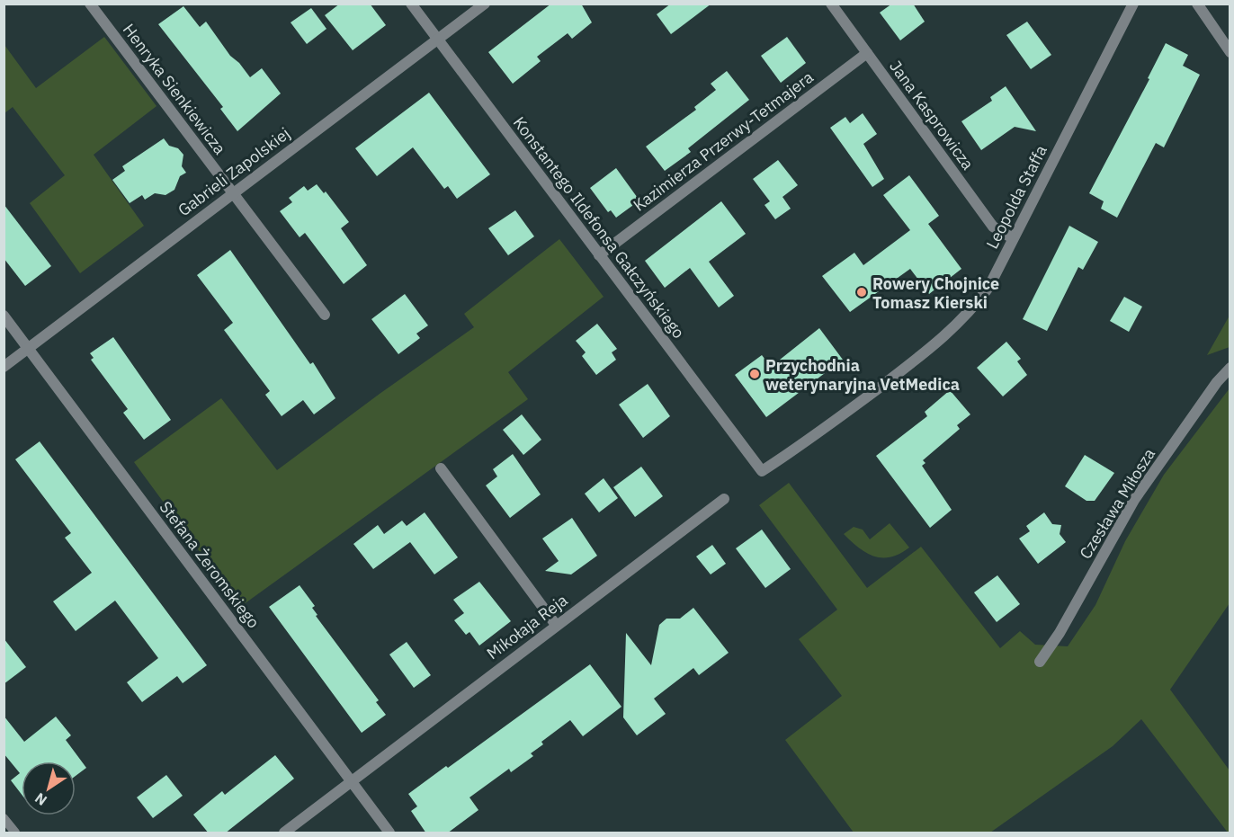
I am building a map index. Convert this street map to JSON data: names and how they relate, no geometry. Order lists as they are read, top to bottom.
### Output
{
  "streets": {
    "street": [
      "Henryka Sienkiewicza",
      "Jana Kasprowicza",
      "Kazimierza Przerwy-Tetmajera",
      "Gabrieli Zapolskiej",
      "Leopolda Staffa",
      "Konstantego Ildefonsa Gałczyńskiego",
      "Czesława Miłosza",
      "Stefana Żeromskiego",
      "Mikołaja Reja"
    ]
  },
  "crossings": [
    ["Henryka Sienkiewicza", "Gabrieli Zapolskiej"],
    ["Jana Kasprowicza", "Kazimierza Przerwy-Tetmajera"],
    ["Jana Kasprowicza", "Leopolda Staffa"],
    ["Kazimierza Przerwy-Tetmajera", "Konstantego Ildefonsa Gałczyńskiego"],
    ["Gabrieli Zapolskiej", "Konstantego Ildefonsa Gałczyńskiego"],
    ["Gabrieli Zapolskiej", "Stefana Żeromskiego"],
    ["Leopolda Staffa", "Konstantego Ildefonsa Gałczyńskiego"],
    ["Stefana Żeromskiego", "Mikołaja Reja"]
  ],
  "places": ["Rowery Chojnice Tomasz Kierski", "Przychodnia weterynaryjna VetMedica"],
  "north": "bottom left"
}
